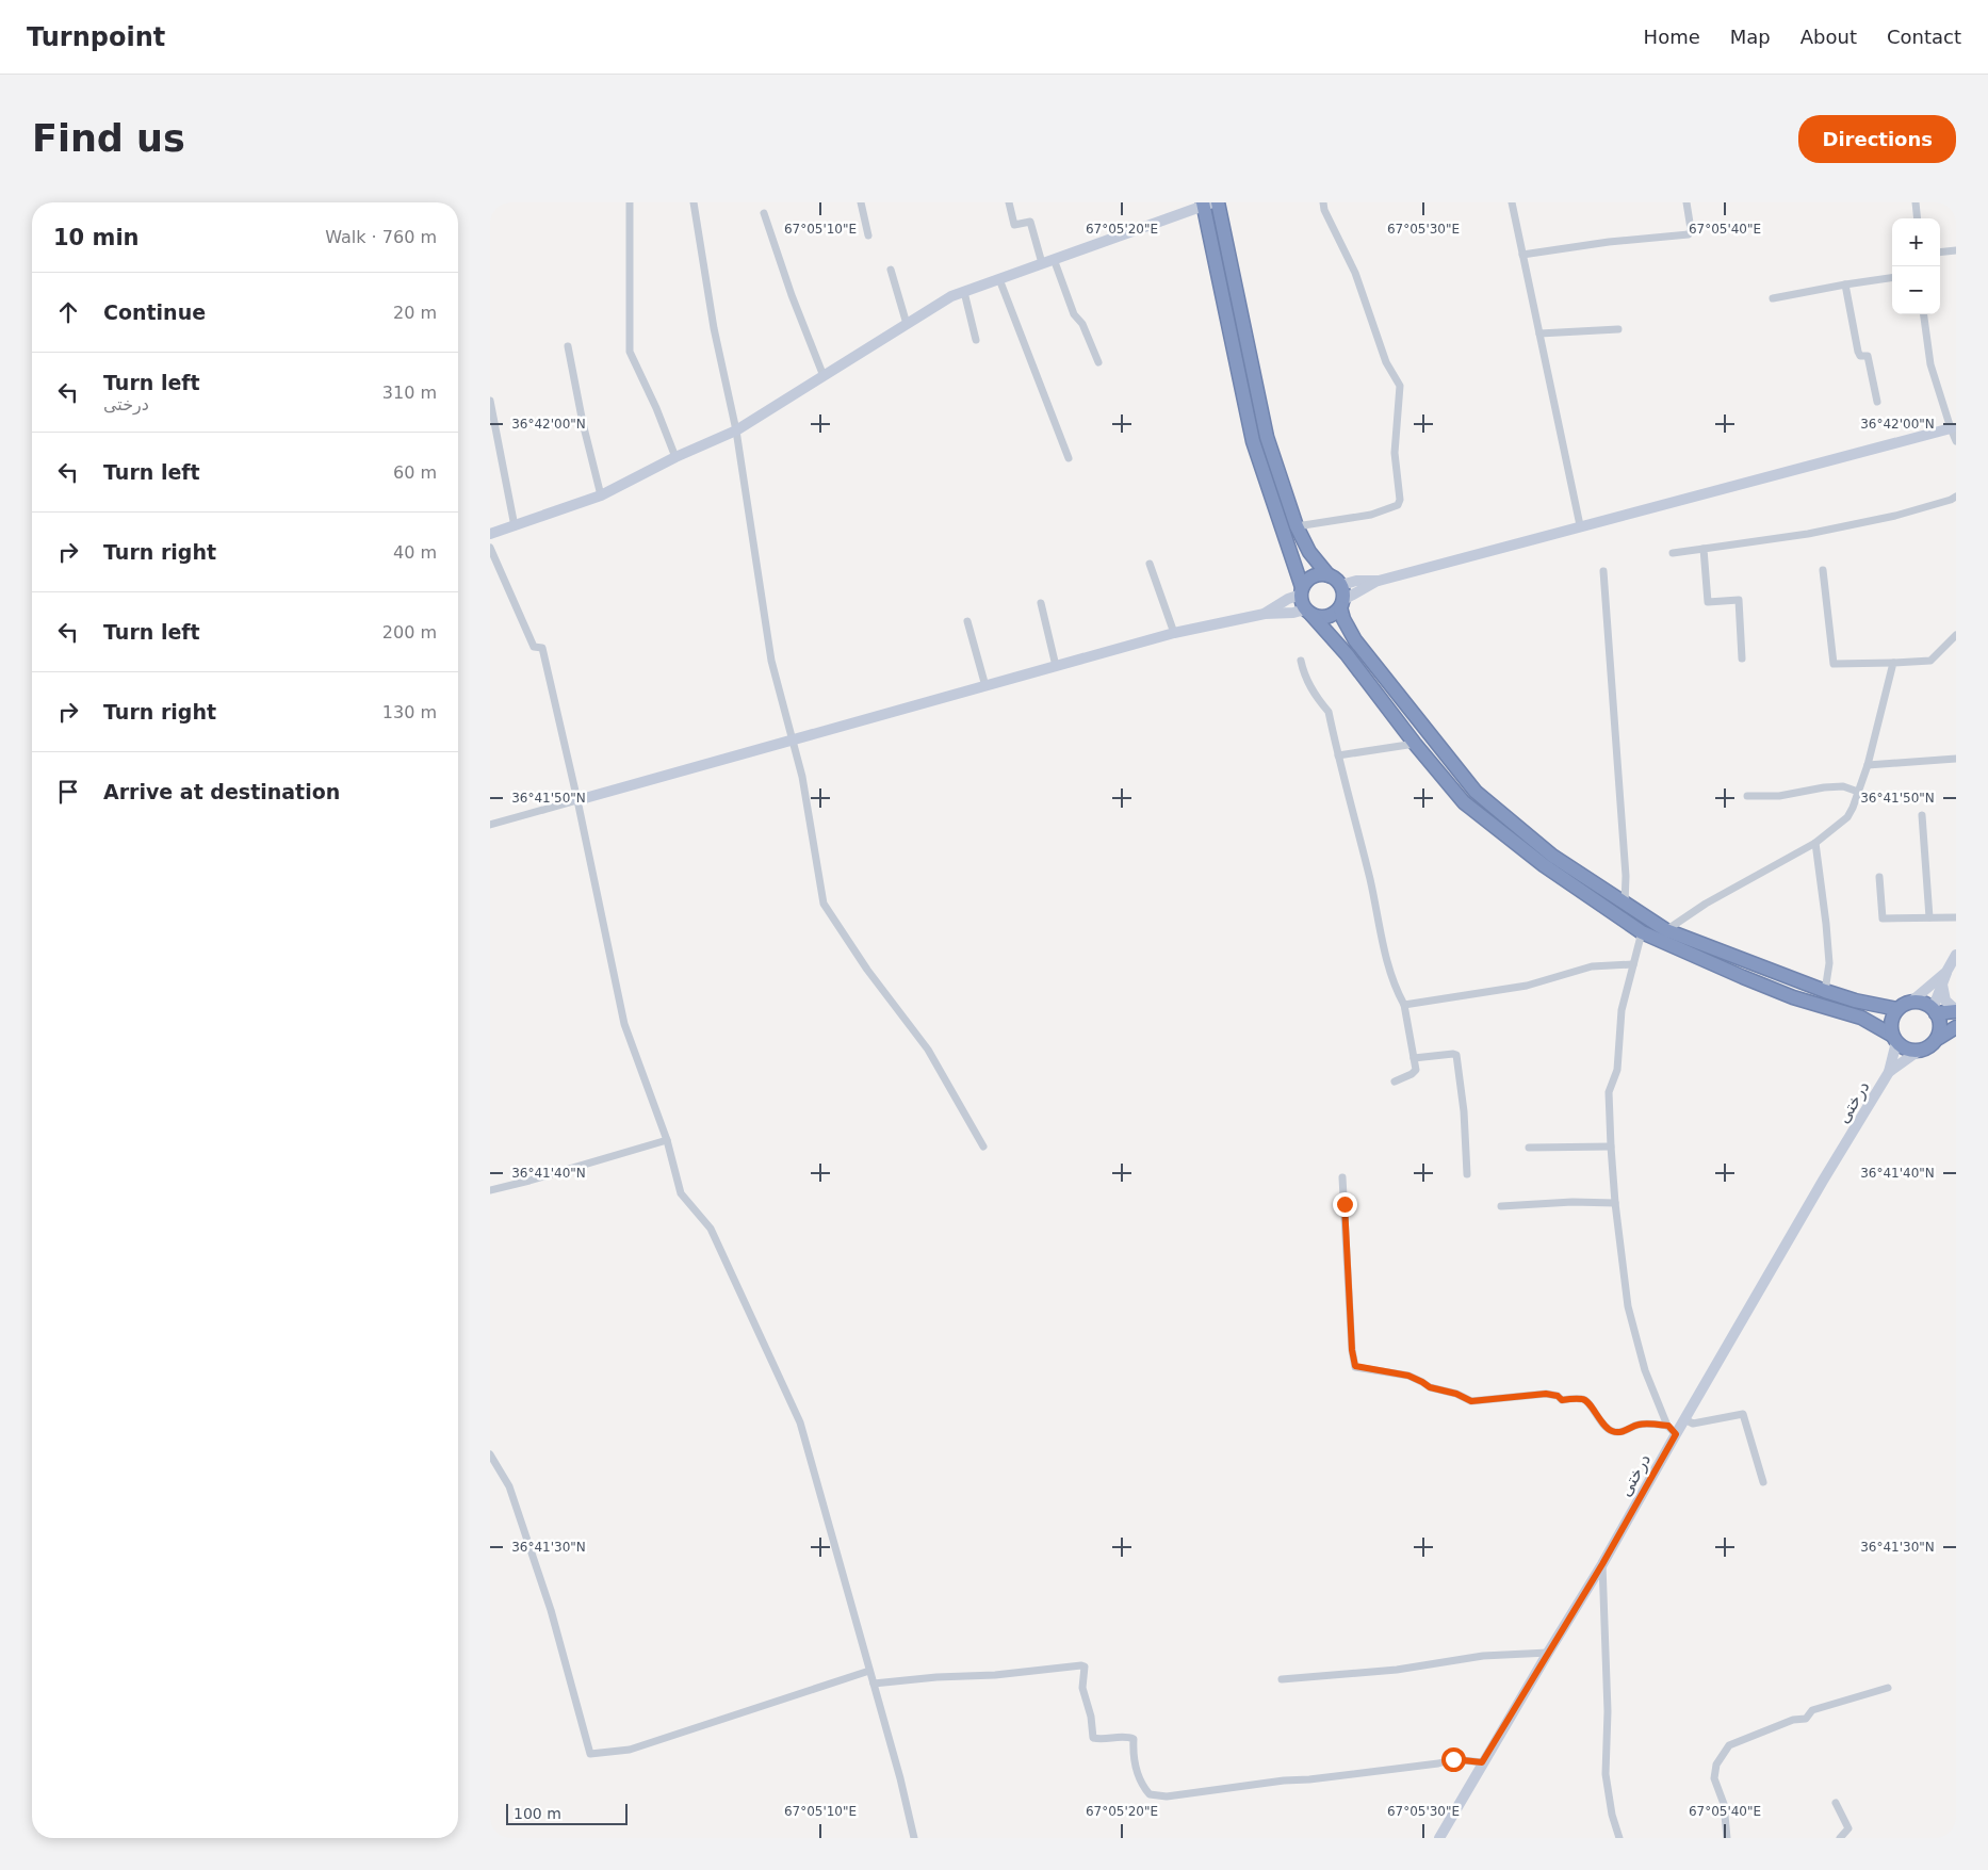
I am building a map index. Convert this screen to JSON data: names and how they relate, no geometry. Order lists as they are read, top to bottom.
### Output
{
  "streets": {
    "street": ["درختی"]
  },
  "scale_bar": "100 m",
  "page": {
    "header": "Turnpoint",
    "nav": [
      "Home",
      "Map",
      "About",
      "Contact"
    ],
    "buttons": "Directions",
    "title": "Find us",
    "heading": ["10 min", "Walk · 760 m"],
    "map_buttons": ["+", "−"],
    "list": [
      ["Continue", "20 m"],
      ["Turn left", "درختی", "310 m"],
      ["Turn left", "60 m"],
      ["Turn right", "40 m"],
      ["Turn left", "200 m"],
      ["Turn right", "130 m"],
      "Arrive at destination"
    ],
    "scale": "100 m"
  },
  "coordinates": [
    "67°05'10\"E",
    "67°05'20\"E",
    "67°05'30\"E",
    "67°05'40\"E",
    "36°42'00\"N",
    "36°41'50\"N",
    "36°41'40\"N",
    "36°41'30\"N"
  ]
}
